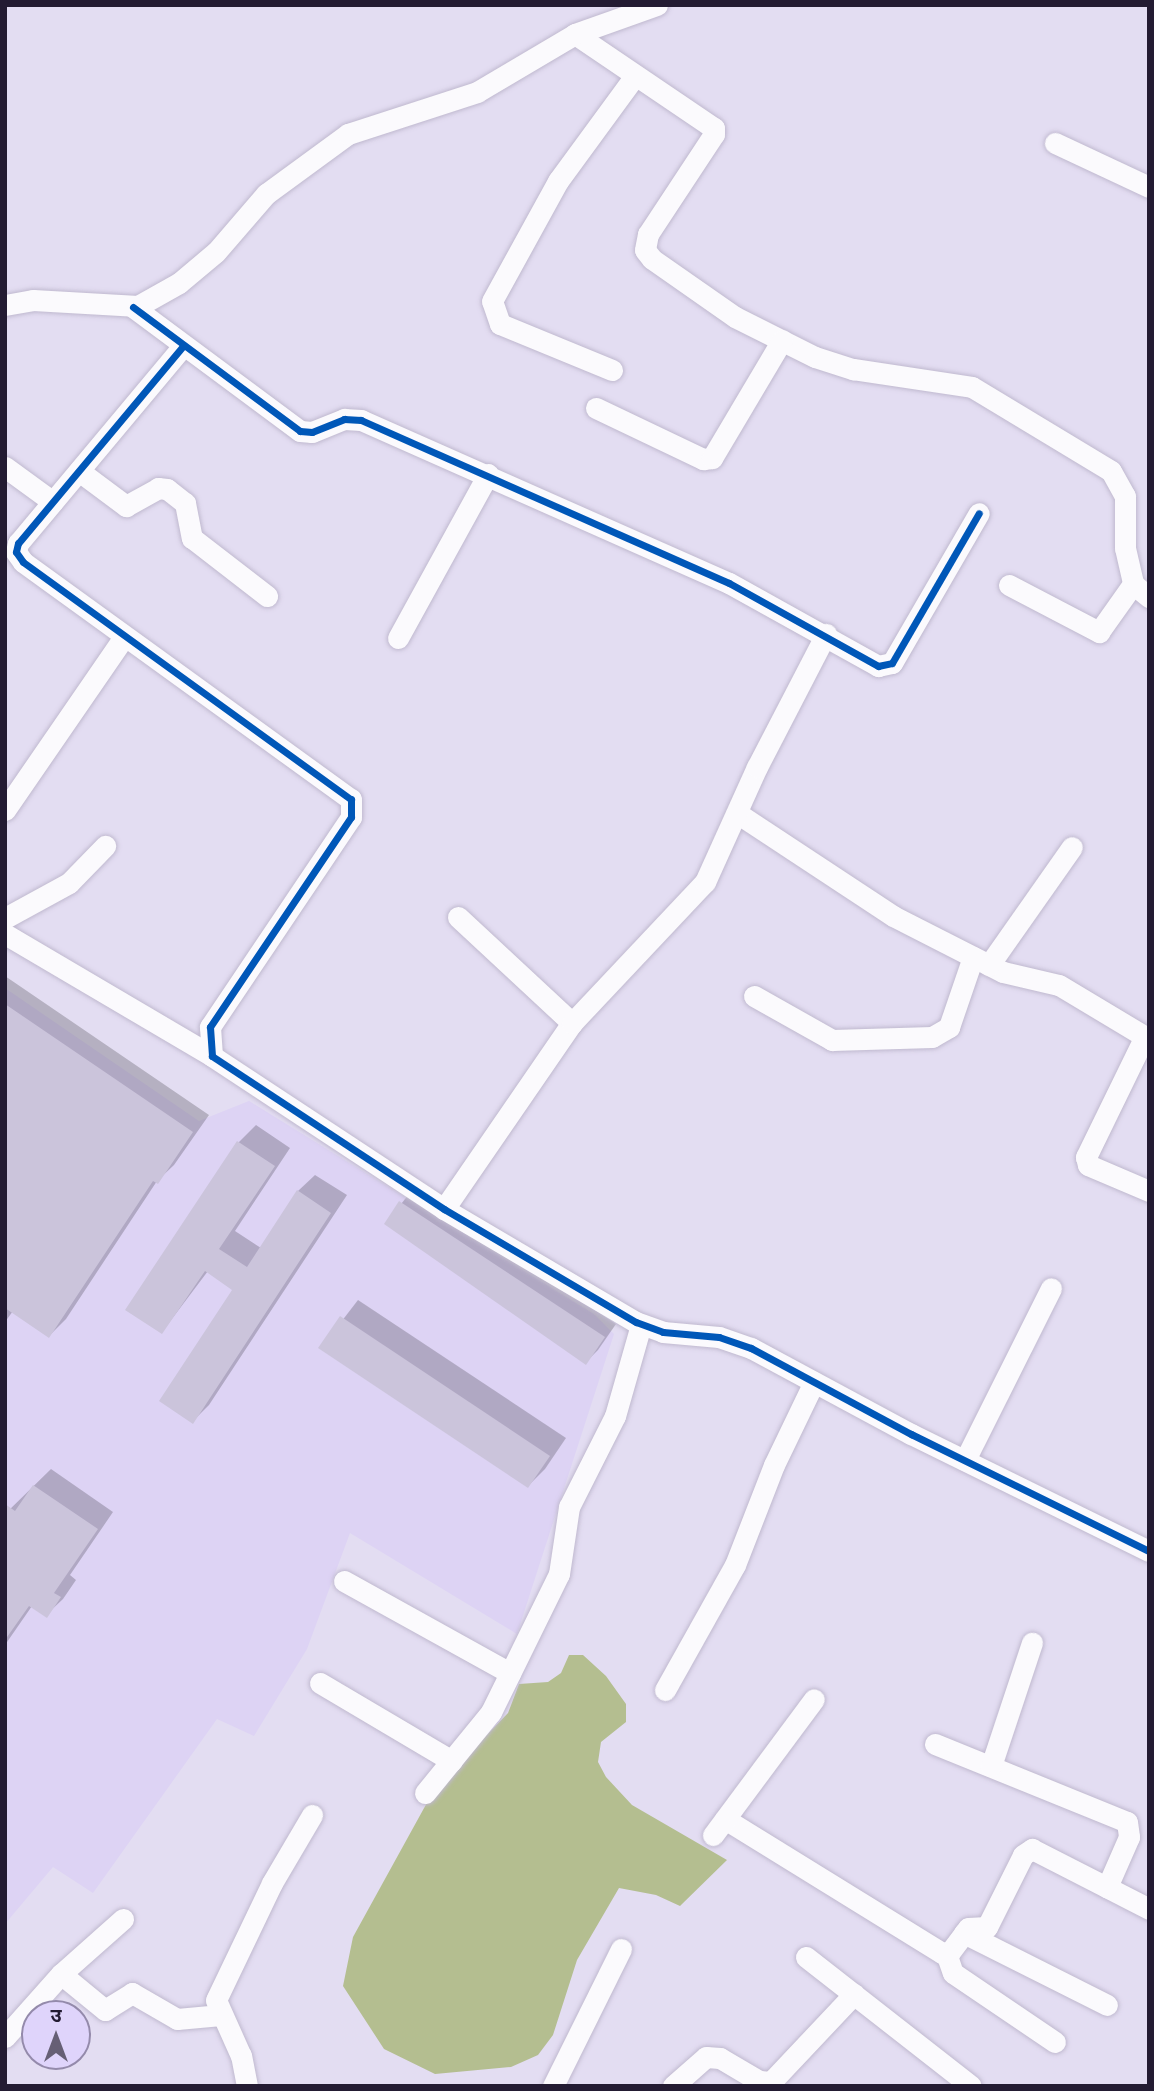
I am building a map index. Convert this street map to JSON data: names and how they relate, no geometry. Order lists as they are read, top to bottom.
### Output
{
  "north": "top"
}
